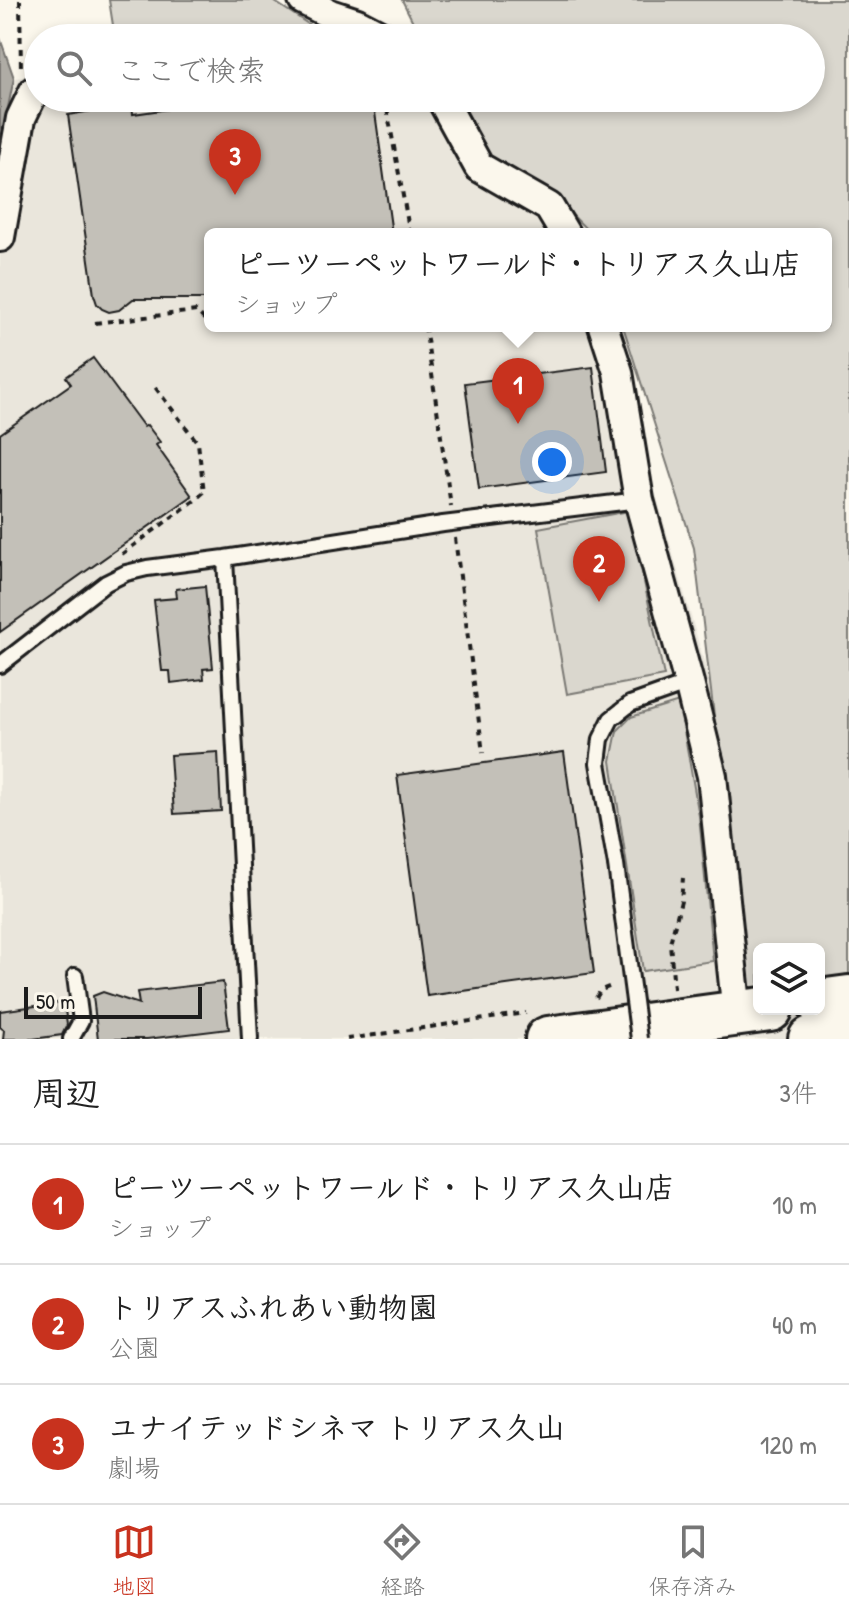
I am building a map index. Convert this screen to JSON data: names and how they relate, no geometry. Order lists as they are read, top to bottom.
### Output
{
  "scale_bar": "50 m",
  "page": {
    "search": "ここで検索",
    "pins": ["3", "1", "2"],
    "popup": ["ピーツーペットワールド・トリアス久山店", "ショップ"],
    "scale": "50 m",
    "heading": ["周辺", "3件"],
    "list": [
      {
        "mark": "1",
        "name": "ピーツーペットワールド・トリアス久山店",
        "note": "ショップ",
        "value": "10 m"
      },
      {
        "mark": "2",
        "name": "トリアスふれあい動物園",
        "note": "公園",
        "value": "40 m"
      },
      {
        "mark": "3",
        "name": "ユナイテッドシネマ トリアス久山",
        "note": "劇場",
        "value": "120 m"
      }
    ],
    "nav": ["地図", "経路", "保存済み"]
  }
}
